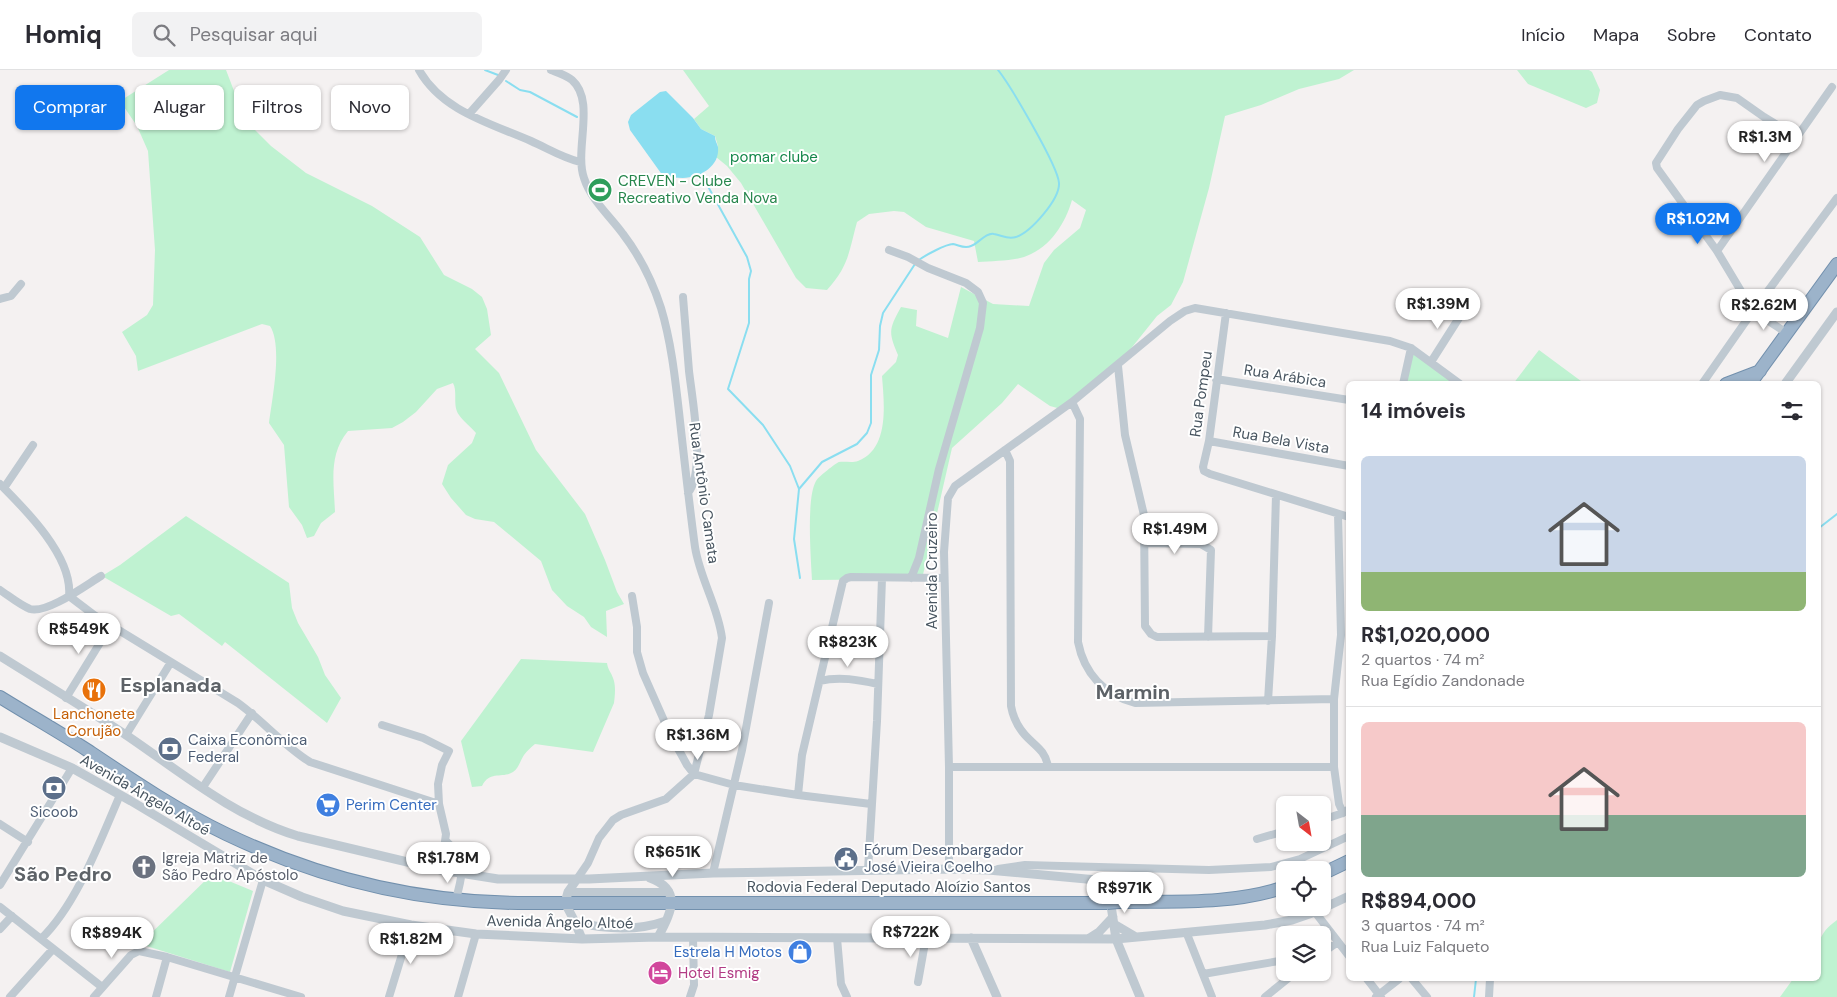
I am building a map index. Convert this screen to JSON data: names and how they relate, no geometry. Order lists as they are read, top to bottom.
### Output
{
  "streets": {
    "highway": ["Rodovia Federal Deputado Aloízio Santos"],
    "street": [
      "Rua Arábica",
      "Rua Pompeu",
      "Rua Bela Vista",
      "Rua Antônio Camata",
      "Avenida Cruzeiro",
      "Avenida Ângelo Altoé"
    ]
  },
  "crossings": [
    ["Rua Arábica", "Rua Pompeu"],
    ["Rua Pompeu", "Rua Bela Vista"],
    ["Rua Pompeu", "Avenida Cruzeiro"]
  ],
  "districts": ["Esplanada", "Marmin", "São Pedro"],
  "parks": ["pomar clube"],
  "places": {
    "sports": ["CREVEN - Clube Recreativo Venda Nova"],
    "restaurant": ["Lanchonete Corujão"],
    "bank": ["Caixa Econômica Federal", "Sicoob"],
    "supermarket": ["Perim Center"],
    "public building": ["Fórum Desembargador José Vieira Coelho"],
    "church": ["Igreja Matriz de São Pedro Apóstolo"],
    "shop": ["Estrela H Motos"],
    "hotel": ["Hotel Esmig"]
  },
  "north": "bottom right",
  "page": {
    "header": "Homiq",
    "search": "Pesquisar aqui",
    "nav": [
      "Início",
      "Mapa",
      "Sobre",
      "Contato"
    ],
    "chip": [
      "Comprar",
      "Alugar",
      "Filtros",
      "Novo"
    ],
    "price": [
      "R$1.3M",
      "R$1.02M",
      "R$1.39M",
      "R$2.62M",
      "R$1.49M",
      "R$549K",
      "R$823K",
      "R$1.36M",
      "R$651K",
      "R$1.78M",
      "R$971K",
      "R$722K",
      "R$894K",
      "R$1.82M"
    ],
    "heading": "14 imóveis",
    "list": [
      {
        "name": "R$1,020,000",
        "note": "2 quartos · 74 m² · Rua Egídio Zandonade"
      },
      {
        "name": "R$894,000",
        "note": "3 quartos · 74 m² · Rua Luiz Falqueto"
      }
    ]
  }
}
